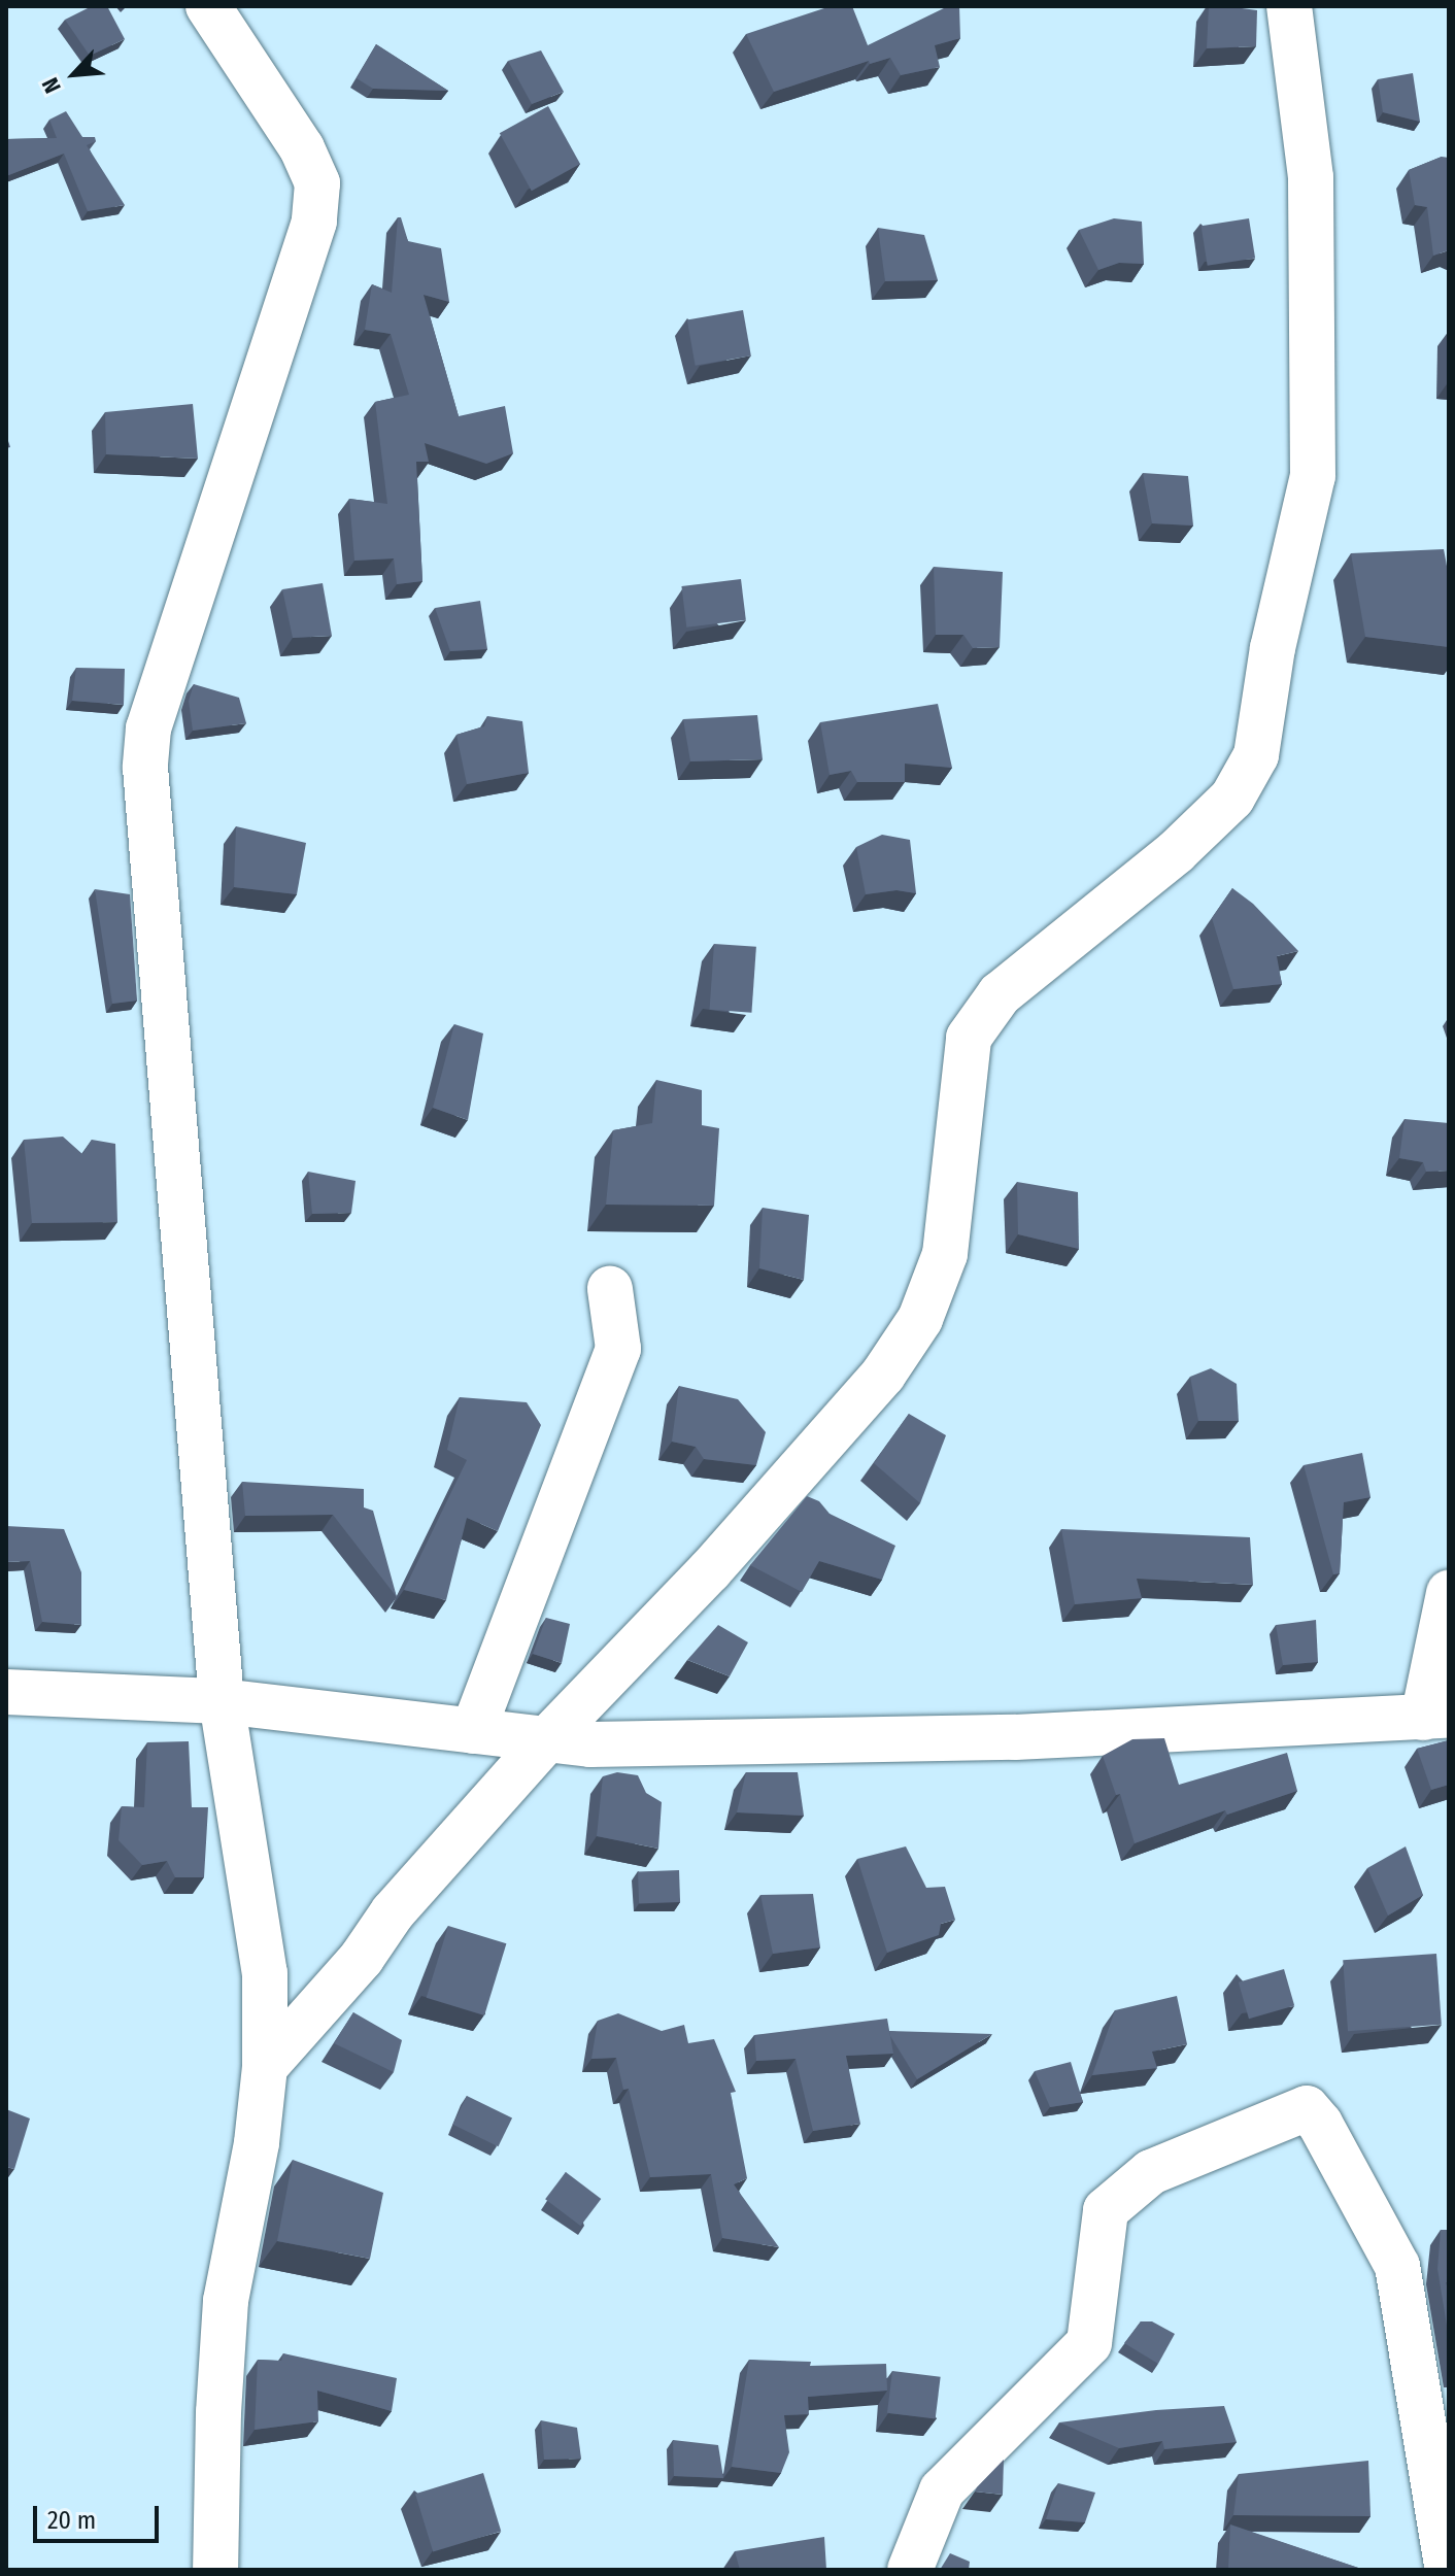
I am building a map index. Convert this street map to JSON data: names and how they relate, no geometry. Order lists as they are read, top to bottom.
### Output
{
  "scale_bar": "20 m",
  "north": "bottom left"
}
